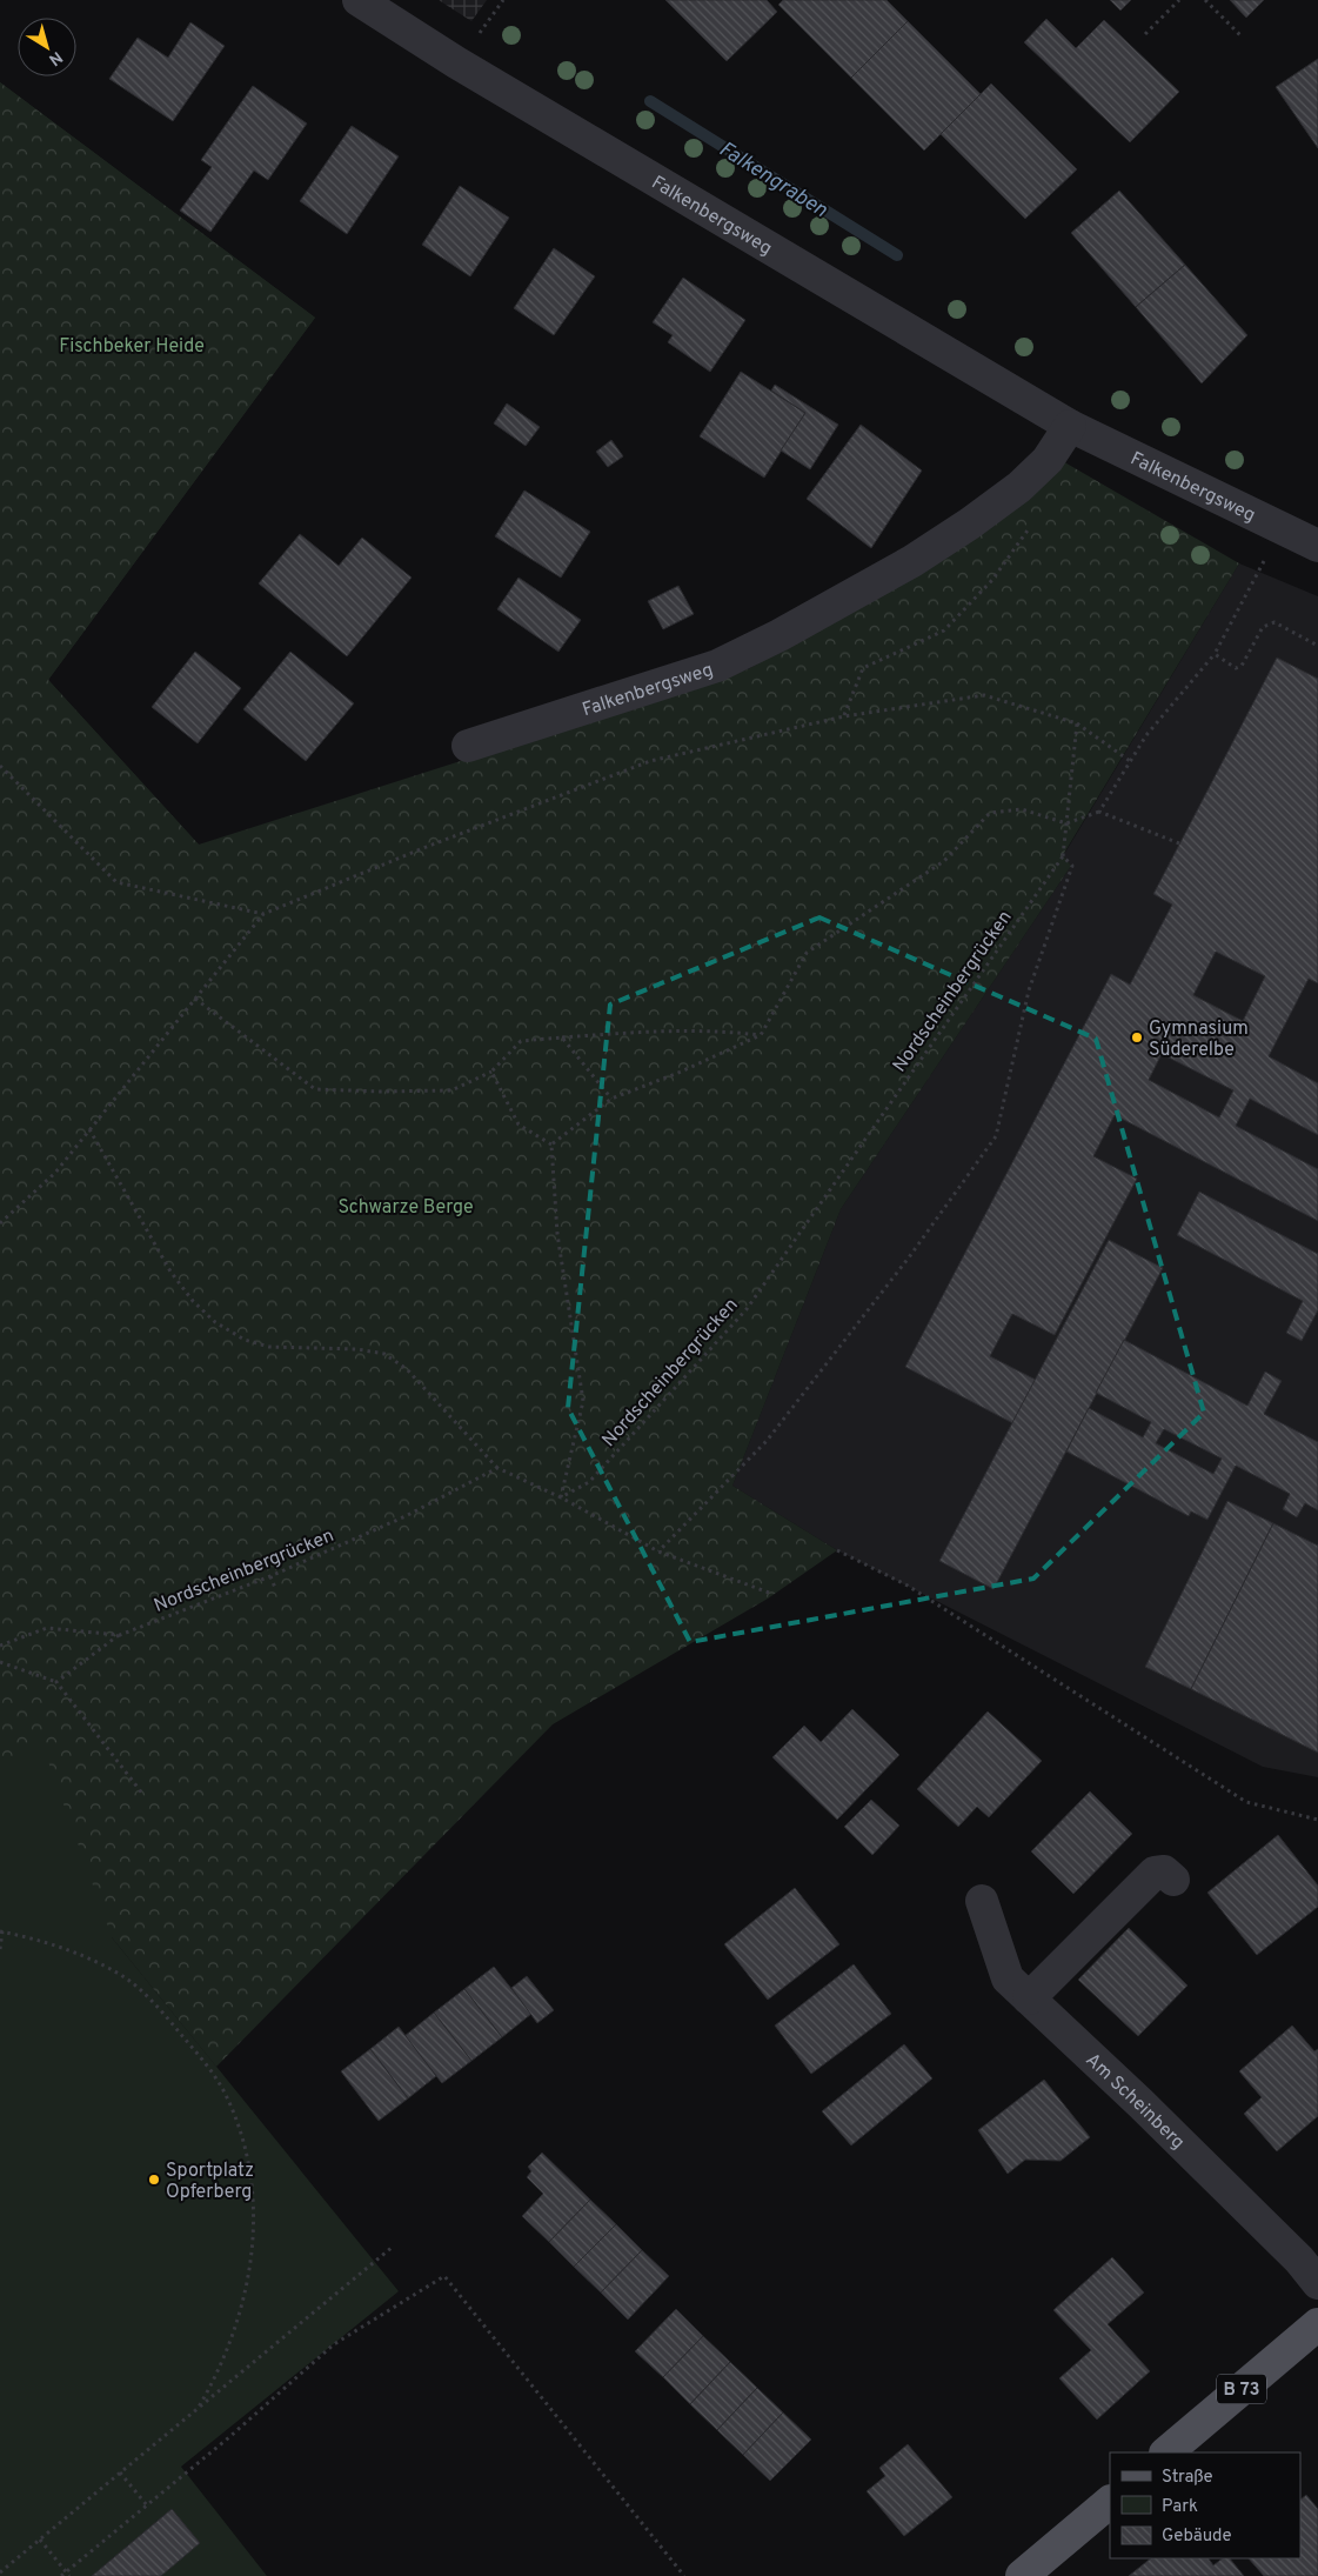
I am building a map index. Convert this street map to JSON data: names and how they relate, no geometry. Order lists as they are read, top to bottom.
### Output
{
  "streets": {
    "main road": ["B 73"],
    "street": ["Falkenbergsweg", "Am Scheinberg"],
    "path": ["Nordscheinbergrücken"]
  },
  "water": ["Falkengraben"],
  "parks": ["Fischbeker Heide", "Schwarze Berge"],
  "places": ["Gymnasium Süderelbe", "Sportplatz Opferberg"],
  "legend": ["Straße", "Park", "Gebäude"],
  "north": "bottom right"
}
